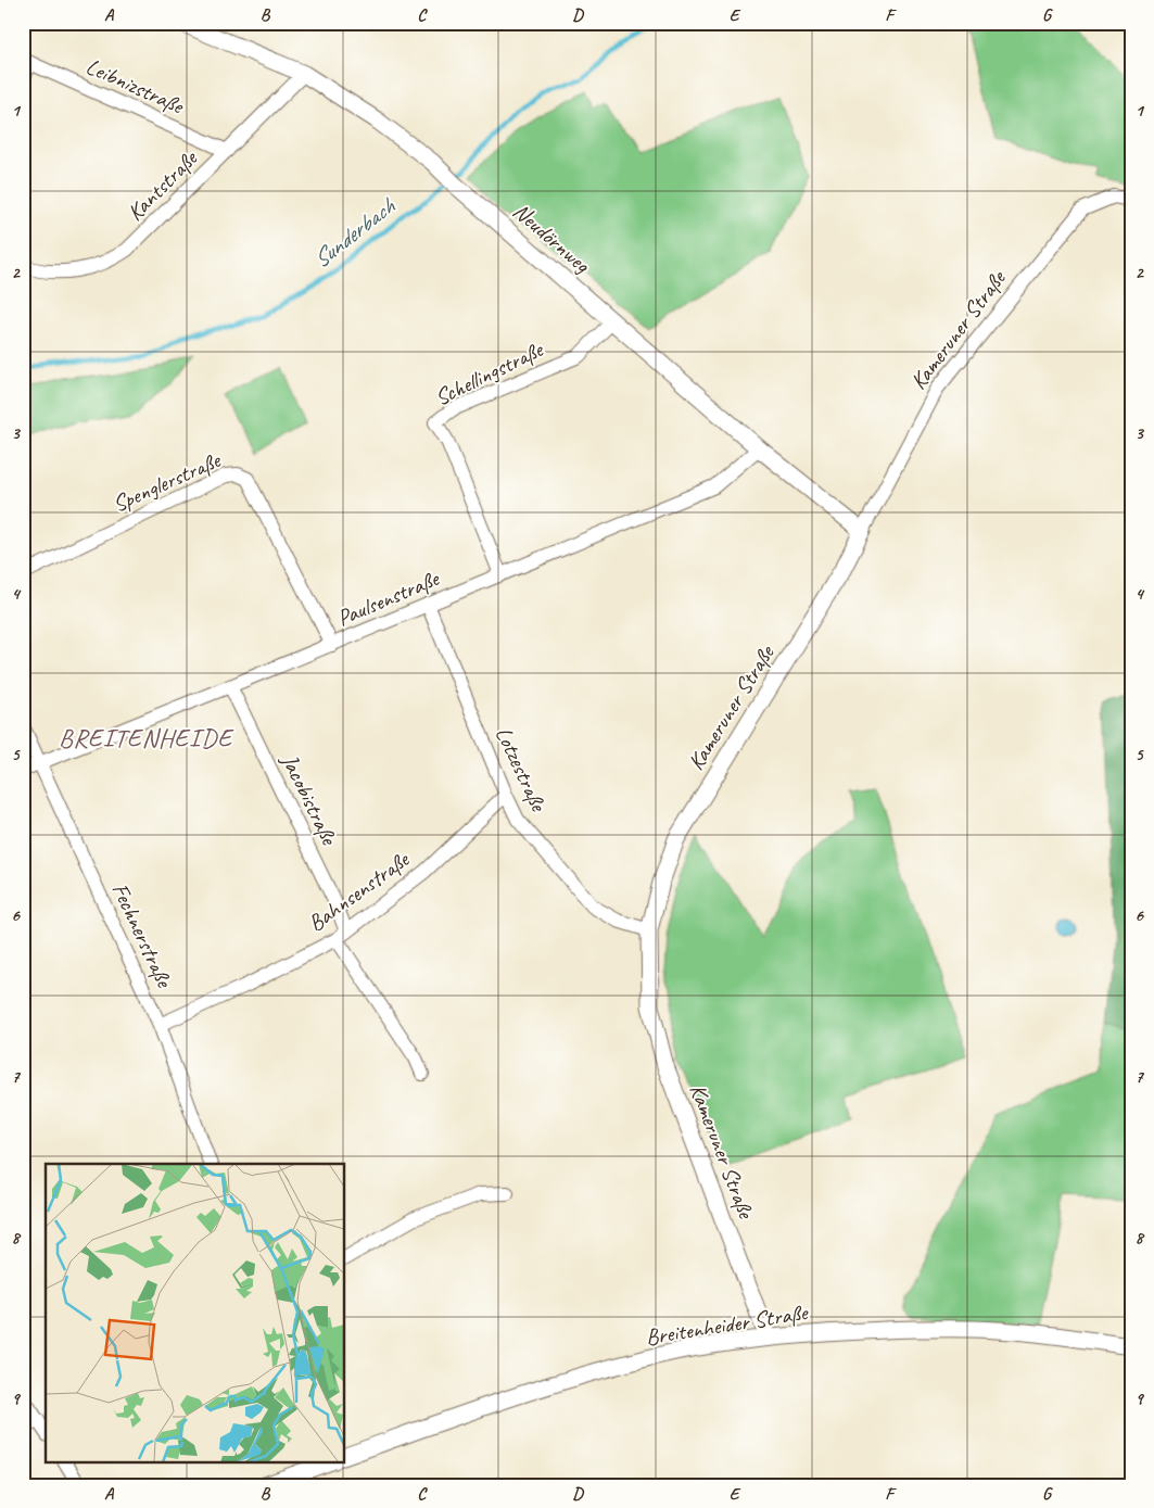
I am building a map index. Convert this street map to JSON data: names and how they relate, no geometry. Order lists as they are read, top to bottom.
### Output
{
  "streets": {
    "street": [
      "Leibnizstraße",
      "Kantstraße",
      "Neudörnweg",
      "Kameruner Straße",
      "Schellingstraße",
      "Spenglerstraße",
      "Paulsenstraße",
      "Lotzestraße",
      "Jacobistraße",
      "Bahnsenstraße",
      "Fechnerstraße",
      "Breitenheider Straße"
    ]
  },
  "crossings": [
    ["Leibnizstraße", "Kantstraße"],
    ["Kantstraße", "Neudörnweg"],
    ["Neudörnweg", "Kameruner Straße"],
    ["Neudörnweg", "Schellingstraße"],
    ["Neudörnweg", "Paulsenstraße"],
    ["Kameruner Straße", "Lotzestraße"],
    ["Kameruner Straße", "Breitenheider Straße"],
    ["Schellingstraße", "Paulsenstraße"],
    ["Spenglerstraße", "Paulsenstraße"],
    ["Paulsenstraße", "Lotzestraße"],
    ["Paulsenstraße", "Jacobistraße"],
    ["Paulsenstraße", "Fechnerstraße"],
    ["Lotzestraße", "Bahnsenstraße"],
    ["Jacobistraße", "Bahnsenstraße"],
    ["Bahnsenstraße", "Fechnerstraße"]
  ],
  "districts": ["BREITENHEIDE"],
  "water": ["Sunderbach"],
  "grid": {
    "columns": [
      "A",
      "B",
      "C",
      "D",
      "E",
      "F",
      "G"
    ],
    "rows": [
      "1",
      "2",
      "3",
      "4",
      "5",
      "6",
      "7",
      "8",
      "9"
    ]
  }
}
